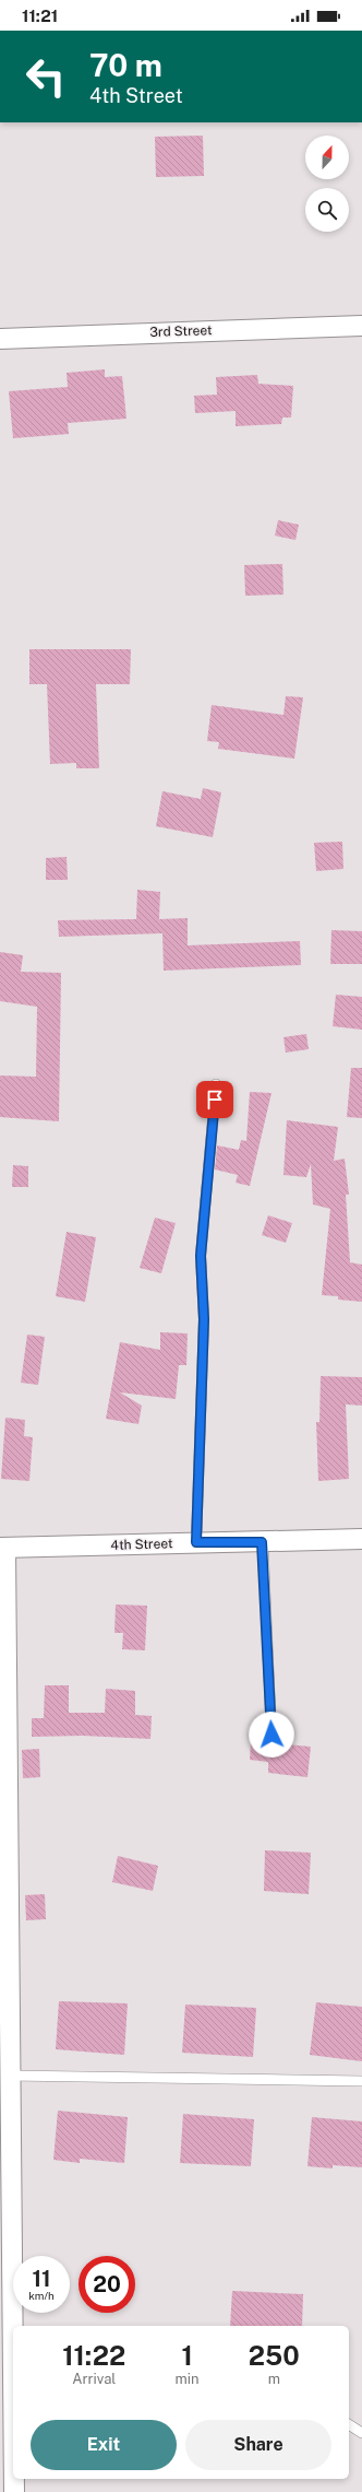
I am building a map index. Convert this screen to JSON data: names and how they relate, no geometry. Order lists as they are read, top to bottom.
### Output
{
  "streets": {
    "street": ["3rd Street", "4th Street"]
  },
  "north": "top",
  "page": {
    "status": "11:21",
    "turn": ["70 m", "4th Street"],
    "speed": "11 km/h",
    "limit": "20",
    "eta": [
      "11:22",
      "Arrival",
      "1",
      "min",
      "250",
      "m"
    ],
    "buttons": ["Exit", "Share"]
  }
}
